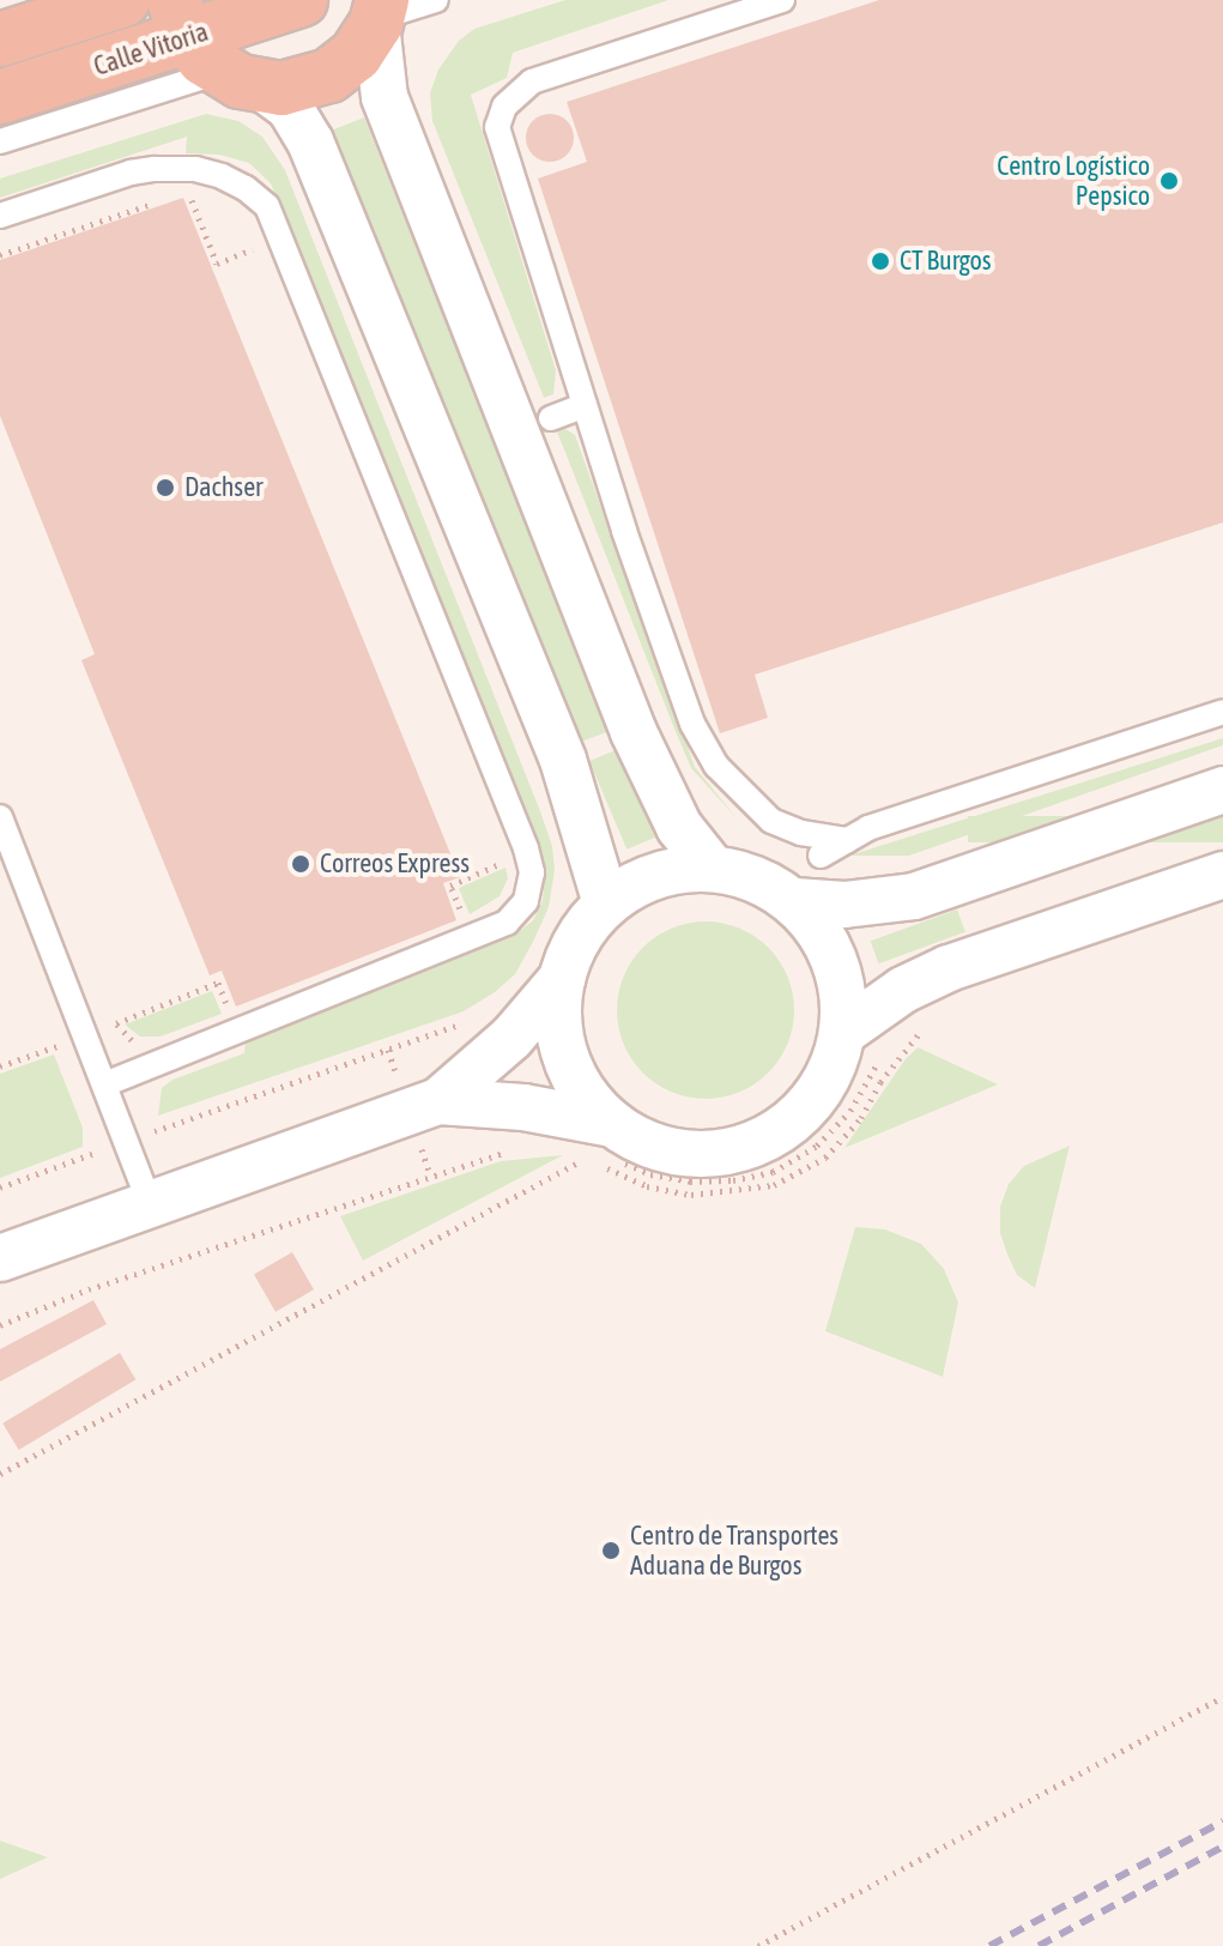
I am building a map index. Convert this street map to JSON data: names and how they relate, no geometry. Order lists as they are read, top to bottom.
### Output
{
  "streets": {
    "highway": ["Calle Vitoria"]
  },
  "places": [
    "Centro Logístico Pepsico",
    "CT Burgos",
    "Dachser",
    "Correos Express",
    "Centro de Transportes Aduana de Burgos"
  ]
}
